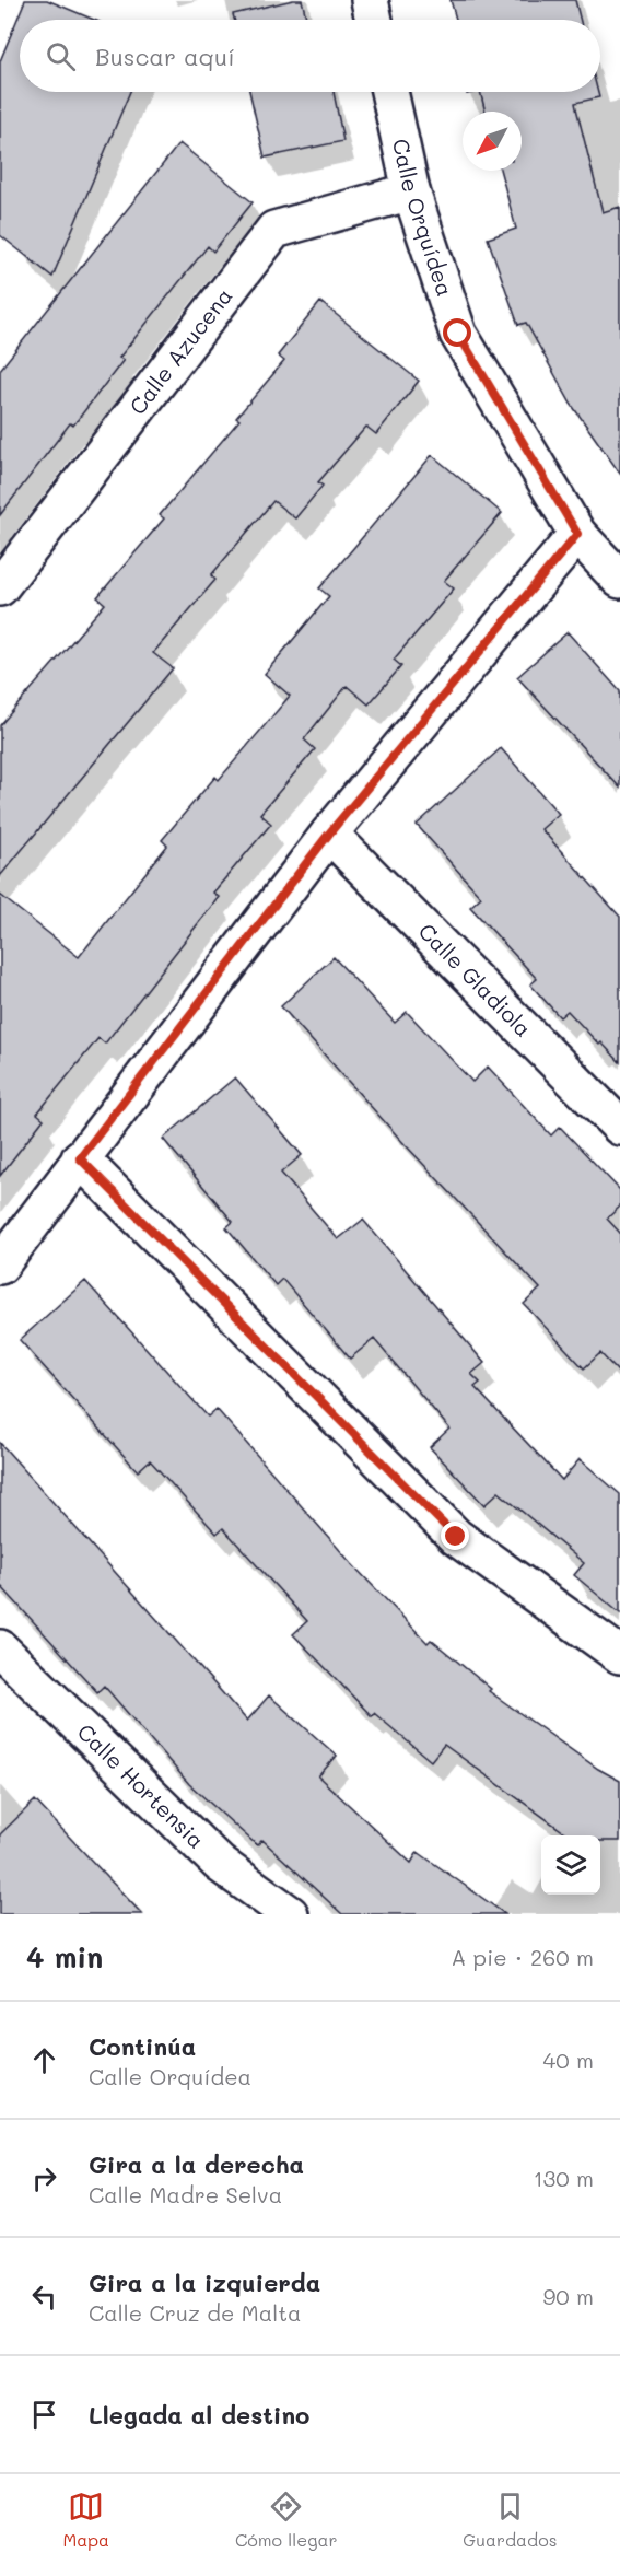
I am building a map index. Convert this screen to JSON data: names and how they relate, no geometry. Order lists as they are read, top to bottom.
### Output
{
  "streets": {
    "street": [
      "Calle Orquídea",
      "Calle Azucena",
      "Calle Gladiola",
      "Calle Hortensia"
    ]
  },
  "crossings": [
    ["Calle Orquídea", "Calle Azucena"]
  ],
  "north": "bottom left",
  "page": {
    "search": "Buscar aquí",
    "heading": ["4 min", "A pie · 260 m"],
    "list": [
      ["Continúa", "Calle Orquídea", "40 m"],
      ["Gira a la derecha", "Calle Madre Selva", "130 m"],
      ["Gira a la izquierda", "Calle Cruz de Malta", "90 m"],
      "Llegada al destino"
    ],
    "nav": ["Mapa", "Cómo llegar", "Guardados"]
  }
}
